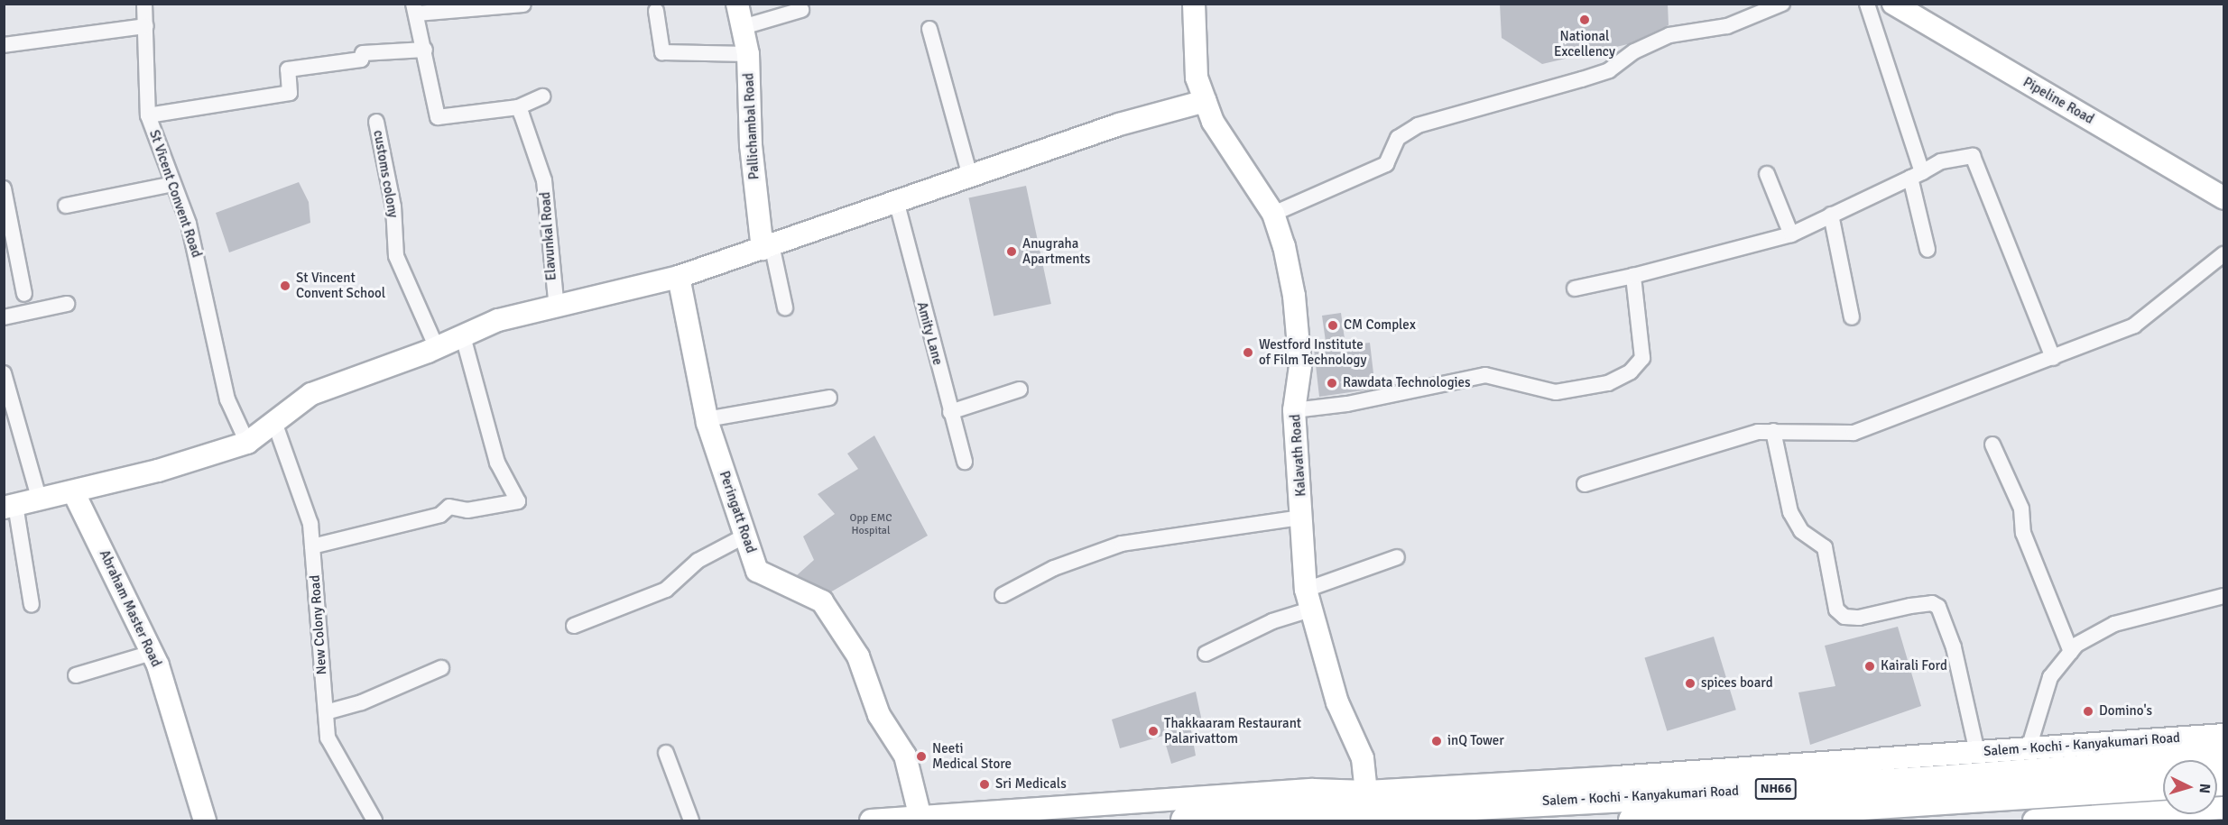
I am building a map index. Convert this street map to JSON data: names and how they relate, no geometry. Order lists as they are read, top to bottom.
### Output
{
  "streets": {
    "highway": ["Salem - Kochi - Kanyakumari Road", "NH66"],
    "street": [
      "Pipeline Road",
      "Pallichambal Road",
      "customs colony",
      "St Vicent Convent Road",
      "Elavunkal Road",
      "Amity Lane",
      "Kalavath Road",
      "Peringatt Road",
      "Abraham Master Road",
      "New Colony Road"
    ]
  },
  "places": [
    "National Excellency",
    "Anugraha Apartments",
    "St Vincent Convent School",
    "CM Complex",
    "Westford Institute of Film Technology",
    "Rawdata Technologies",
    "Kairali Ford",
    "spices board",
    "Domino's",
    "Thakkaaram Restaurant Palarivattom",
    "inQ Tower",
    "Neeti Medical Store",
    "Sri Medicals"
  ],
  "house_numbers": ["Opp EMC Hospital"],
  "north": "right"
}
